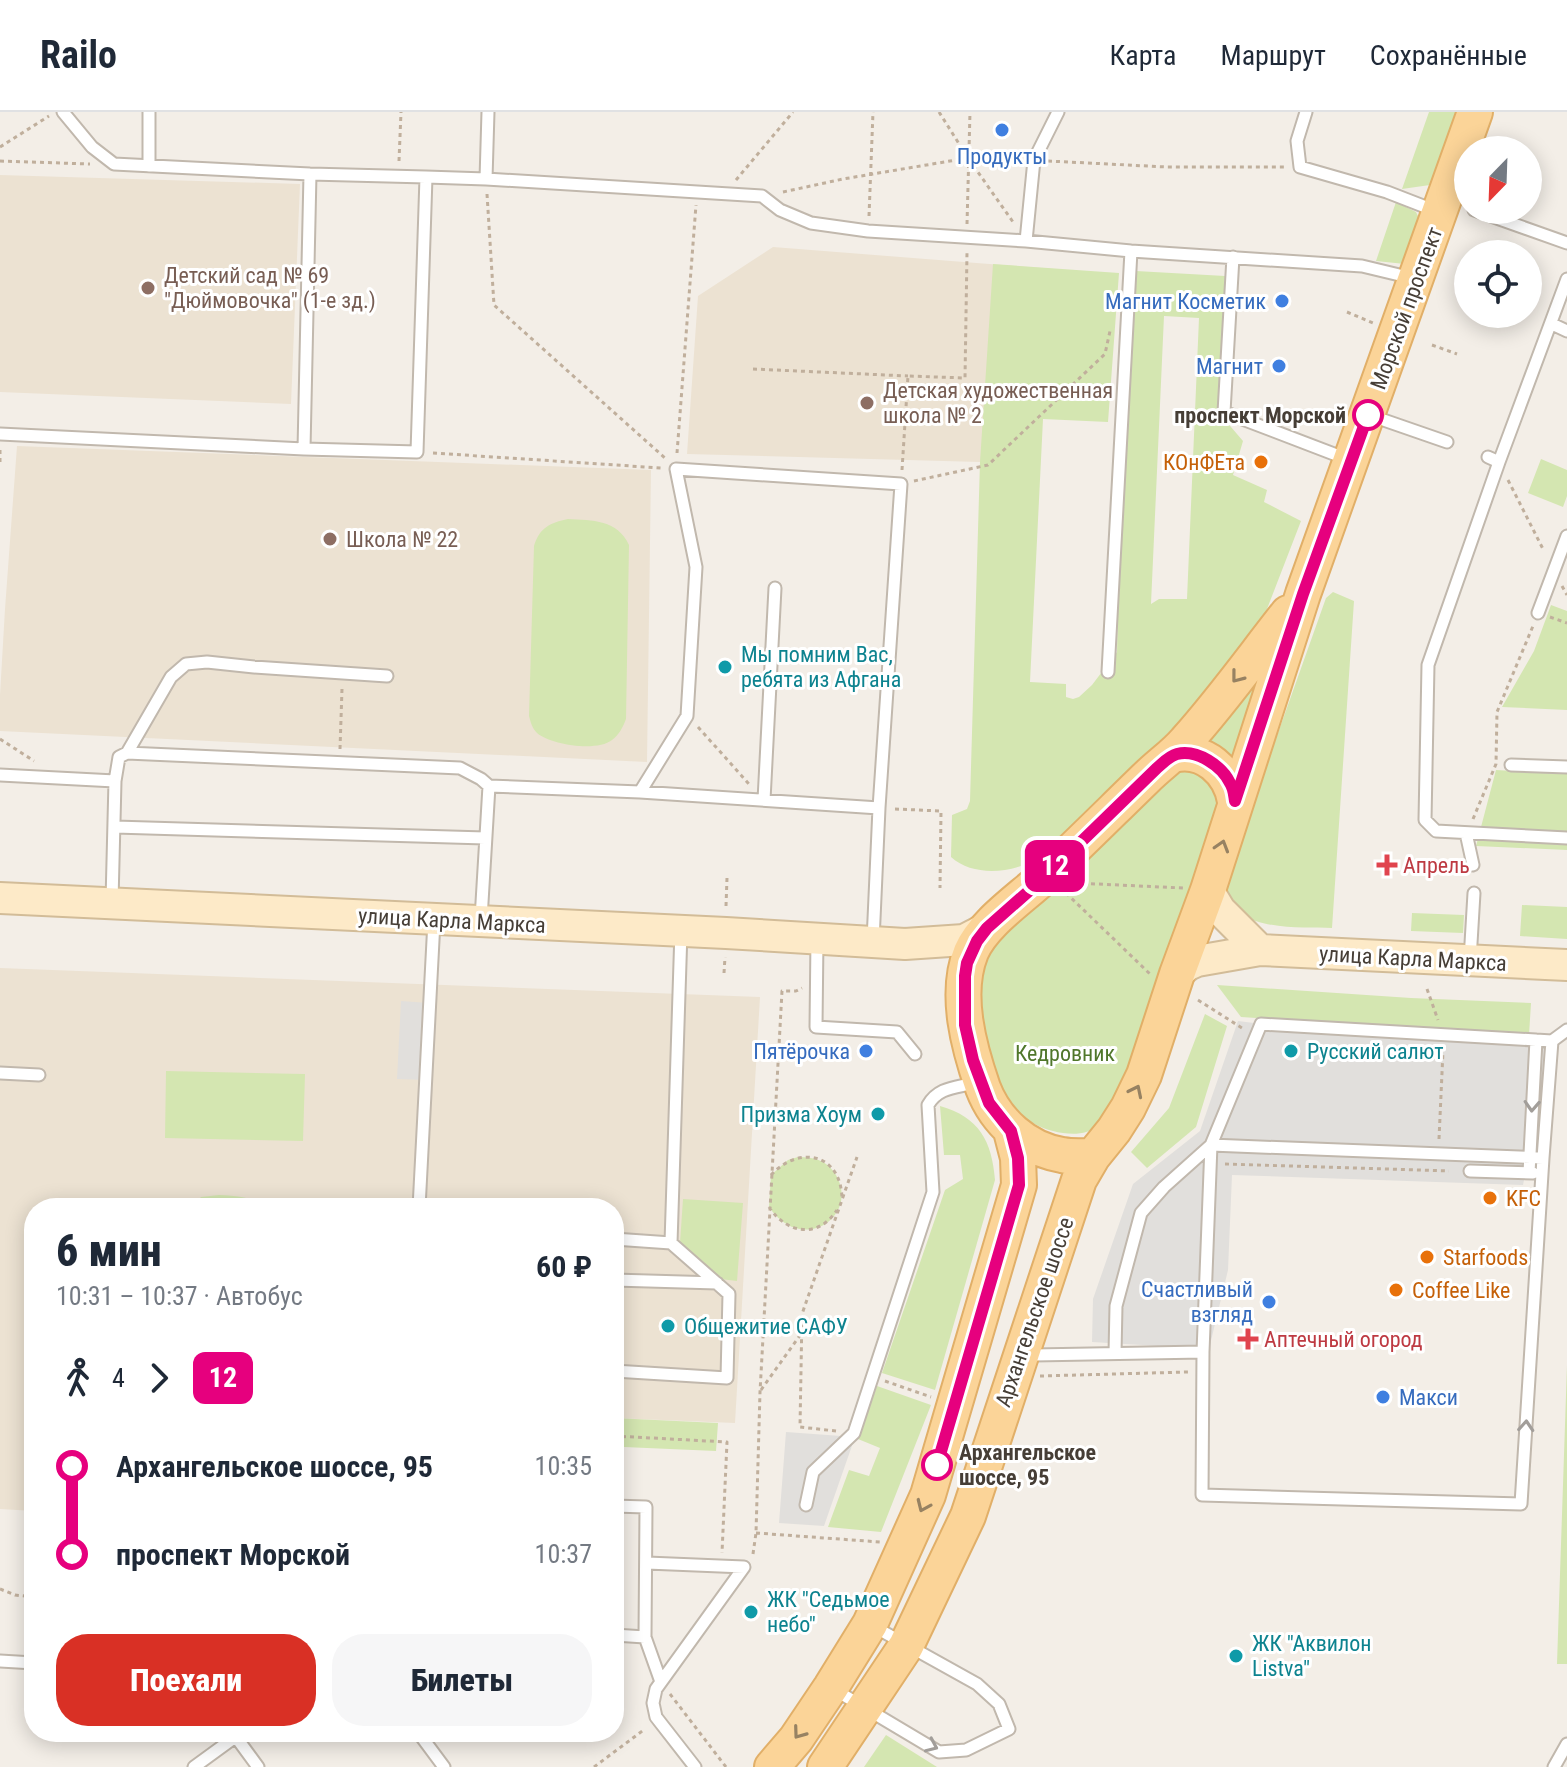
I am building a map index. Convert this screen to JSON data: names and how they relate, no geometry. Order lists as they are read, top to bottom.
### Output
{
  "streets": {
    "main road": ["Морской проспект", "Архангельское шоссе"],
    "street": ["улица Карла Маркса"]
  },
  "crossings": [
    ["Морской проспект", "Архангельское шоссе"],
    ["улица Карла Маркса", "Архангельское шоссе"]
  ],
  "parks": ["Кедровник"],
  "places": {
    "other": [
      "Продукты",
      "Детский сад № 69 \"Дюймовочка\" (1-е зд.)",
      "Магнит Косметик",
      "Магнит",
      "Детская художественная школа № 2",
      "проспект Морской",
      "КОнФЕта",
      "Школа № 22",
      "Мы помним Вас, ребята из Афгана",
      "Пятёрочка",
      "Русский салют",
      "Призма Хоум",
      "KFC",
      "Starfoods",
      "Coffee Like",
      "Счастливый взгляд",
      "Общежитие САФУ",
      "Макси",
      "Архангельское шоссе, 95",
      "ЖК \"Седьмое небо\"",
      "ЖК \"Аквилон Listva\""
    ],
    "health": ["Апрель", "Аптечный огород"]
  },
  "lines": ["bus line 12"],
  "north": "bottom left",
  "page": {
    "header": "Railo",
    "nav": ["Карта", "Маршрут", "Сохранённые"],
    "on_map": "12",
    "heading": ["6 мин", "10:31 – 10:37 · Автобус", "60 ₽"],
    "legs": ["4", "12"],
    "list": [
      {
        "name": "Архангельское шоссе, 95",
        "value": "10:35"
      },
      {
        "name": "проспект Морской",
        "value": "10:37"
      }
    ],
    "buttons": ["Поехали", "Билеты"]
  }
}
